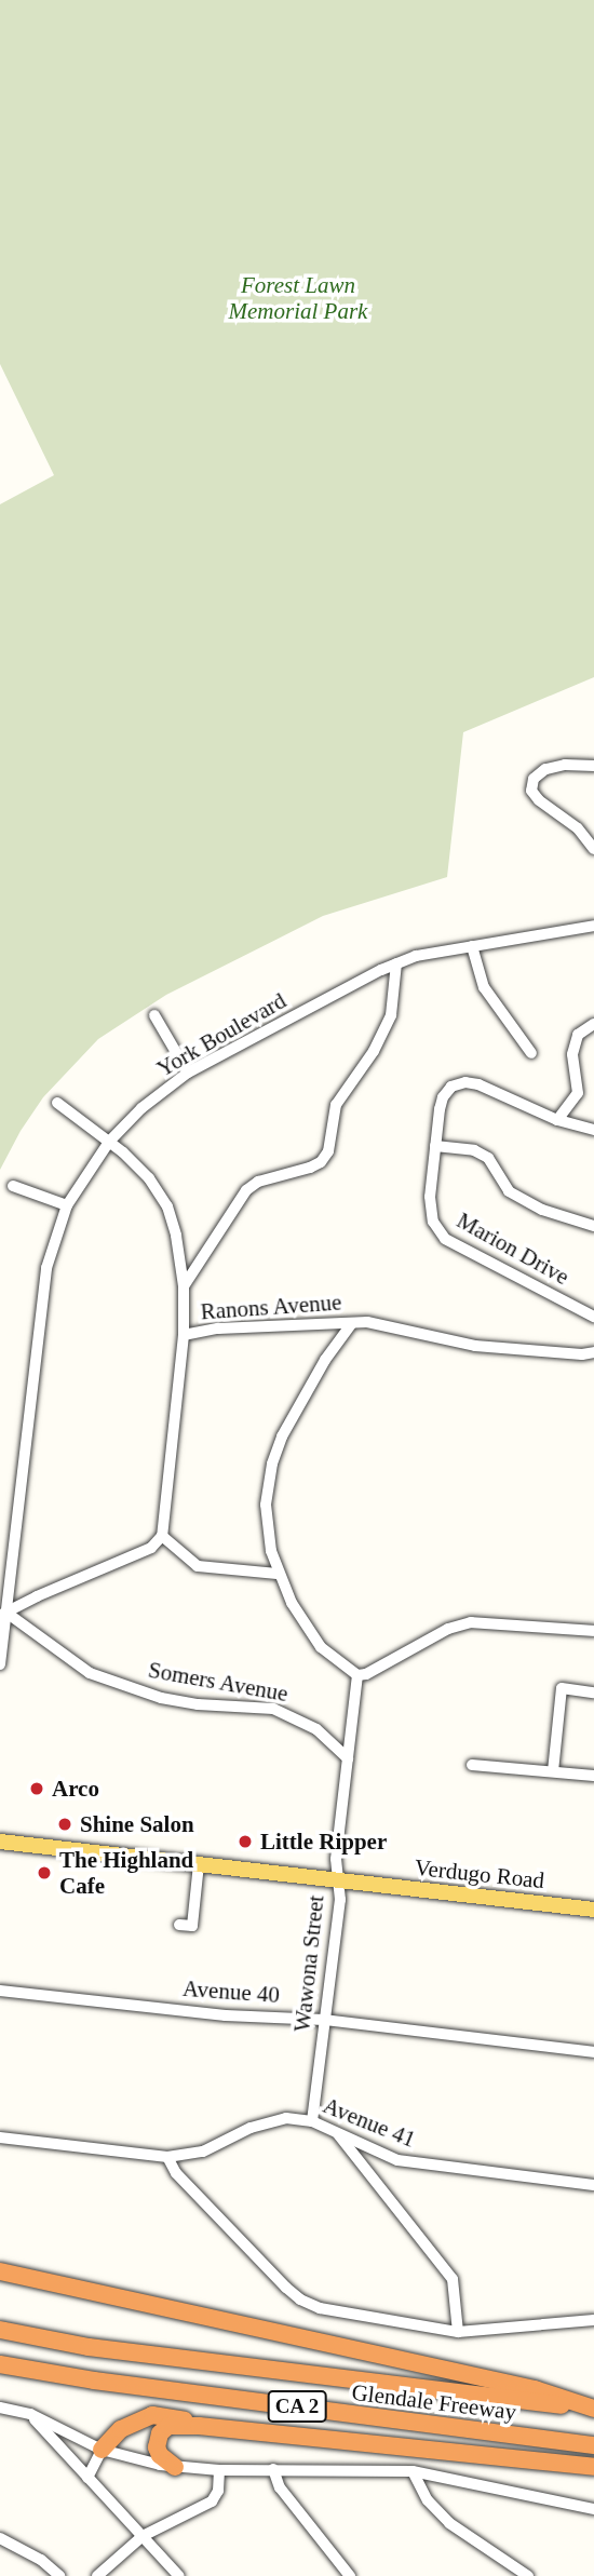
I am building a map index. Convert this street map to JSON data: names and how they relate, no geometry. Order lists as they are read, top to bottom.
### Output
{
  "streets": {
    "highway": ["Glendale Freeway", "CA 2"],
    "main road": ["Verdugo Road"],
    "street": [
      "York Boulevard",
      "Marion Drive",
      "Ranons Avenue",
      "Somers Avenue",
      "Wawona Street",
      "Avenue 40",
      "Avenue 41"
    ]
  },
  "crossings": [
    ["York Boulevard", "Ranons Avenue"],
    ["York Boulevard", "Somers Avenue"],
    ["Somers Avenue", "Wawona Street"],
    ["Verdugo Road", "Wawona Street"],
    ["Wawona Street", "Avenue 40"],
    ["Wawona Street", "Avenue 41"]
  ],
  "parks": ["Forest Lawn Memorial Park"],
  "places": [
    "Arco",
    "Shine Salon",
    "Little Ripper",
    "The Highland Cafe"
  ]
}
